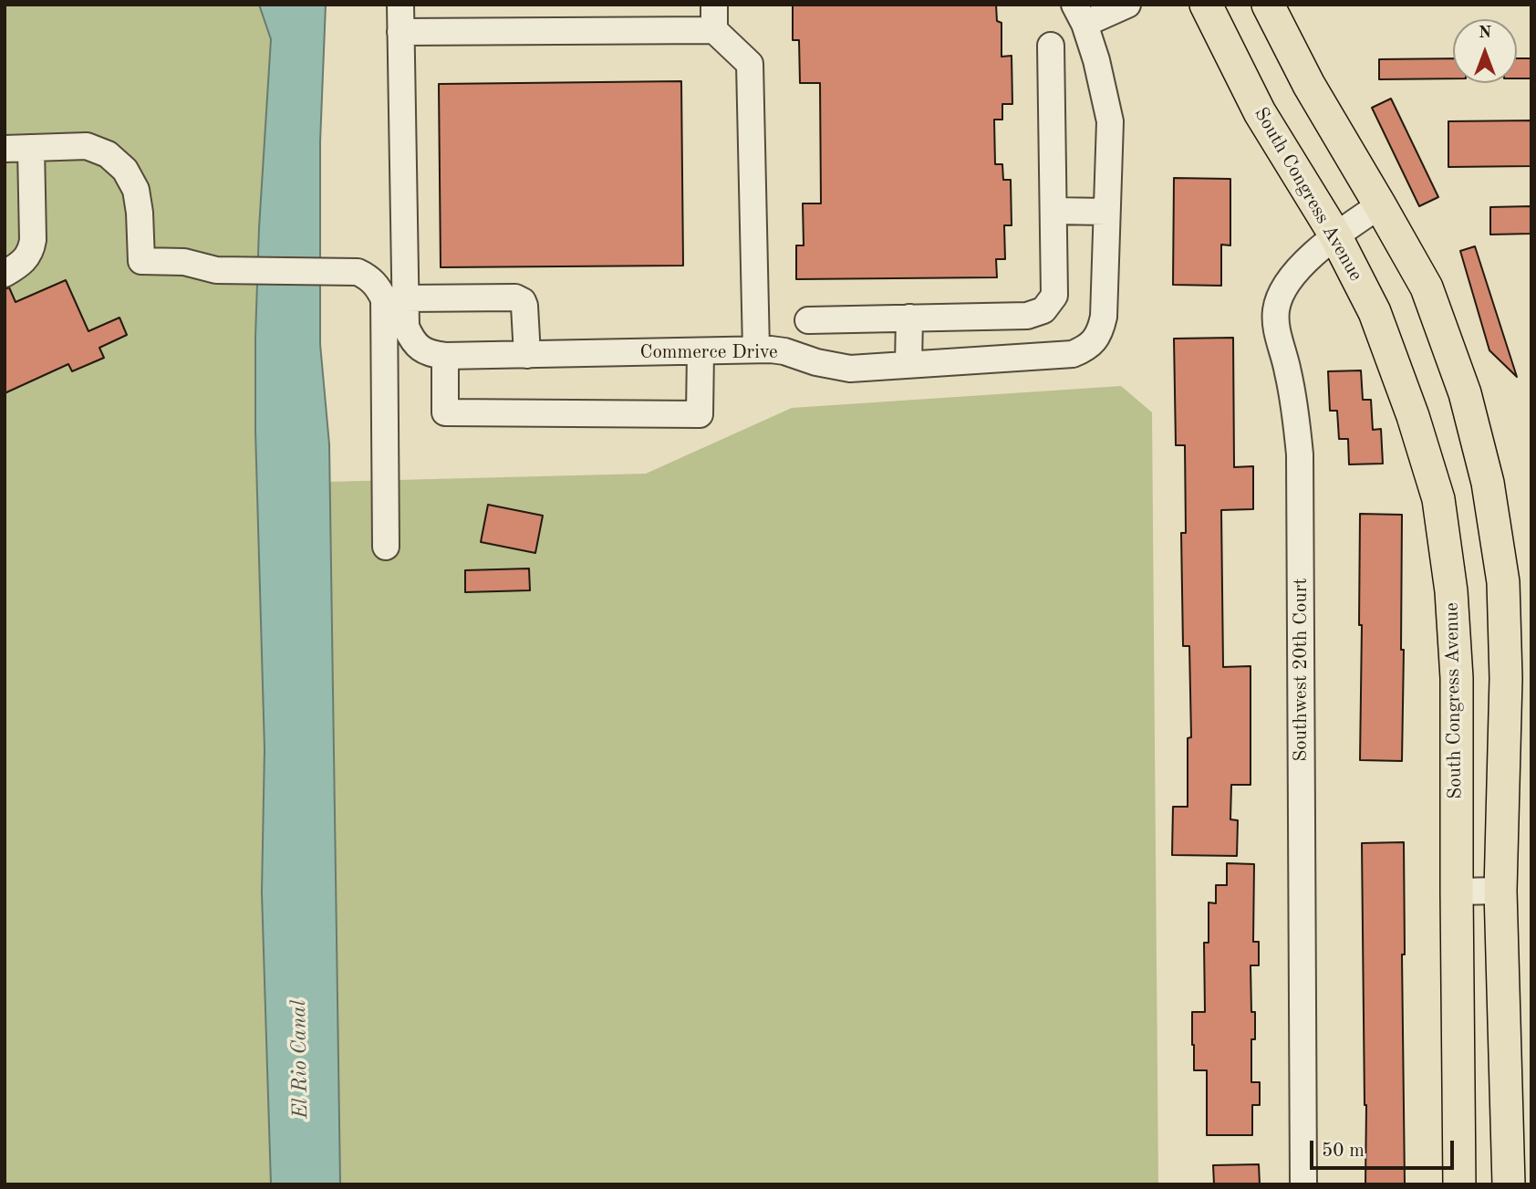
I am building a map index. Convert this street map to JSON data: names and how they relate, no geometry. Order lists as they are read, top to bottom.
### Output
{
  "streets": {
    "main road": ["South Congress Avenue"],
    "street": ["Commerce Drive", "Southwest 20th Court"]
  },
  "crossings": [
    ["South Congress Avenue", "Southwest 20th Court"]
  ],
  "water": ["El Rio Canal"],
  "scale_bar": "50 m",
  "north": "top"
}
